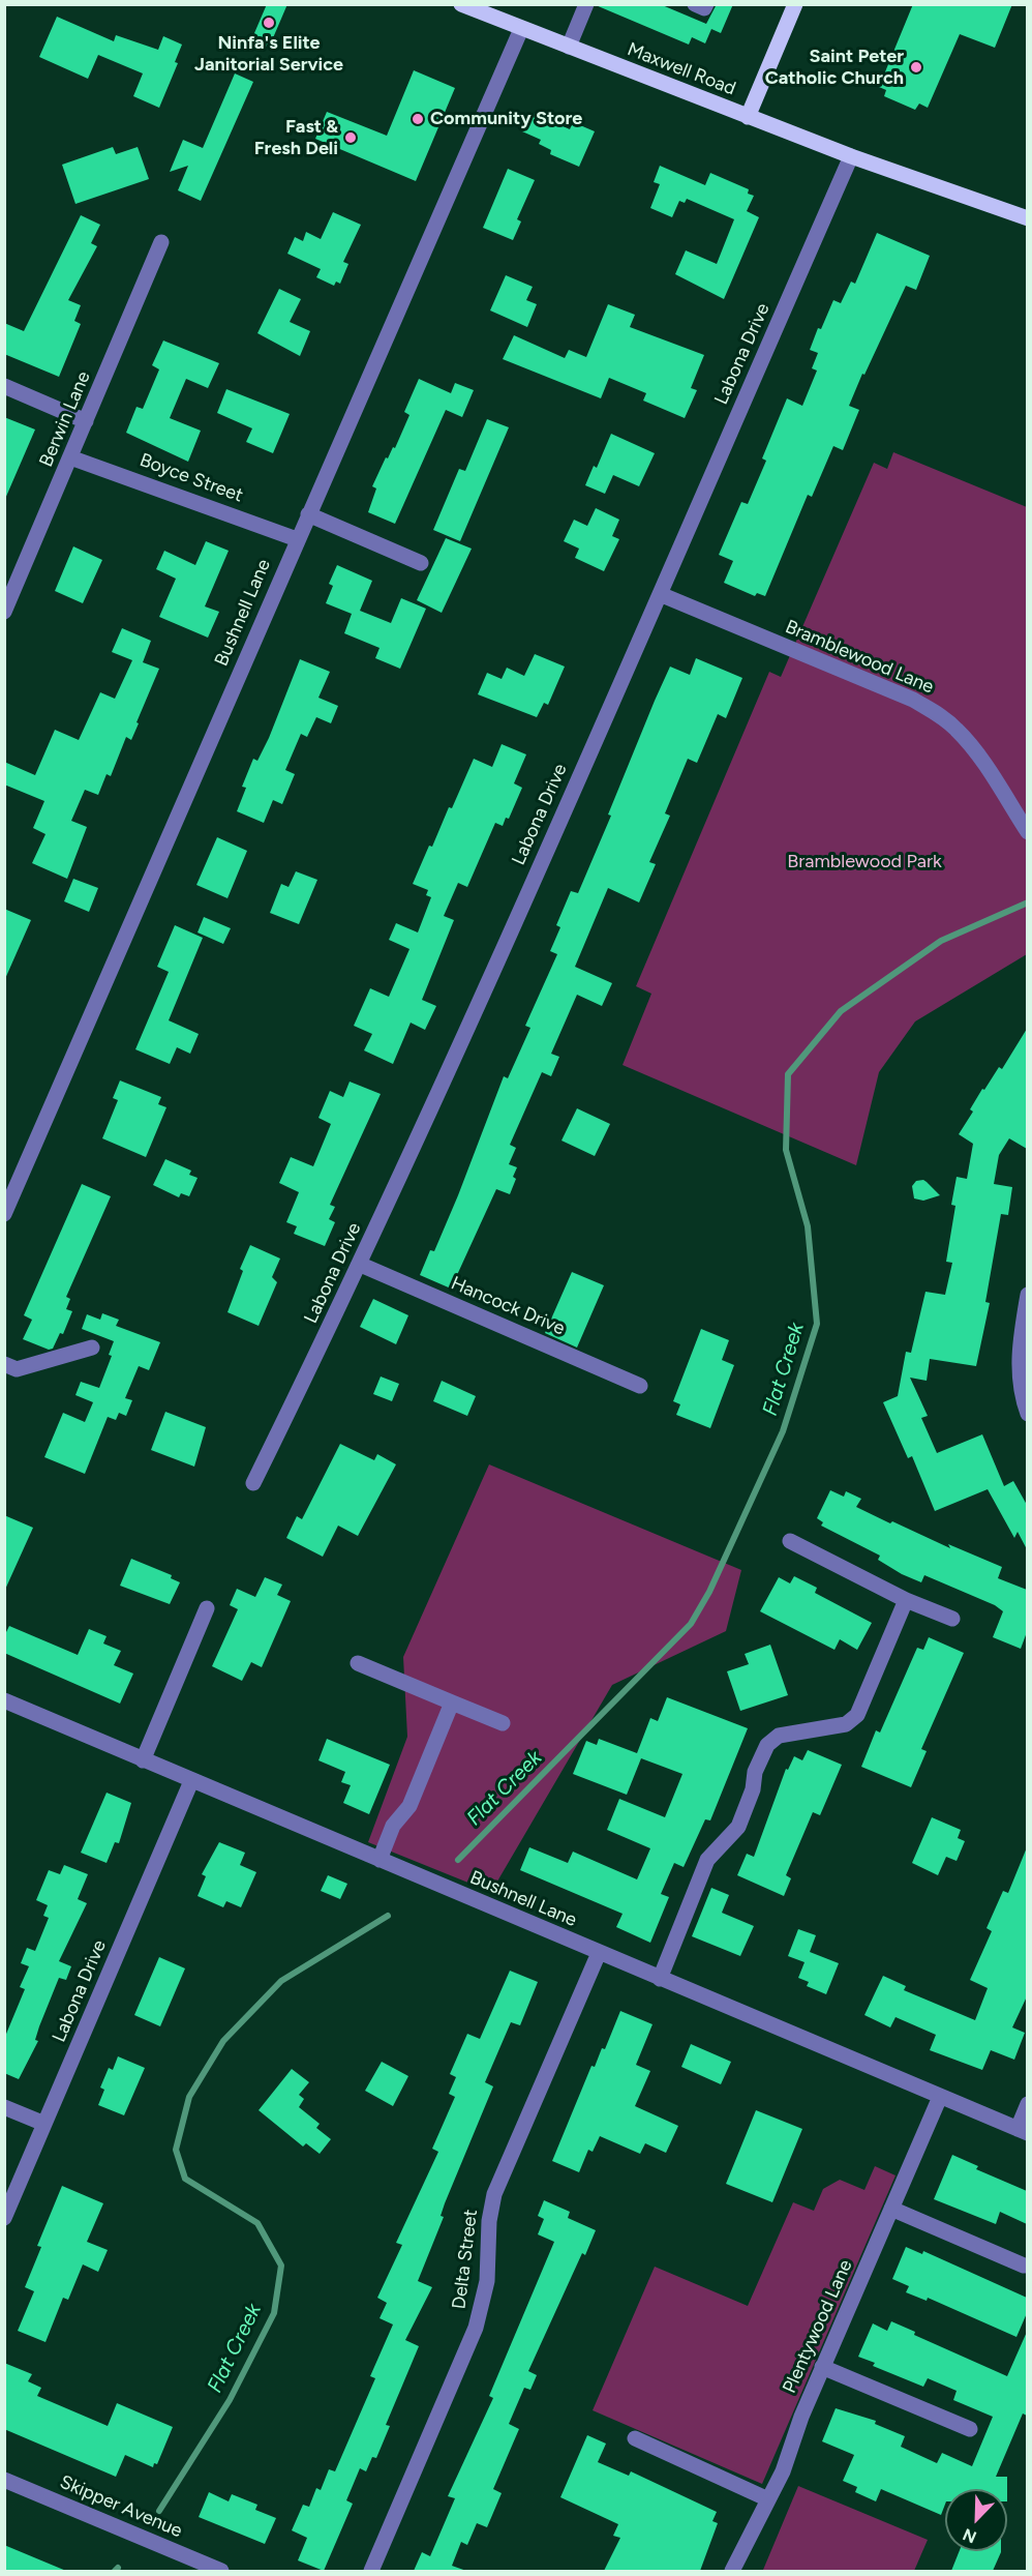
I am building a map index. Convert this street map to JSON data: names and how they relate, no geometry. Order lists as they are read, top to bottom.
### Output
{
  "streets": {
    "main road": ["Maxwell Road"],
    "street": [
      "Labona Drive",
      "Berwin Lane",
      "Boyce Street",
      "Bushnell Lane",
      "Bramblewood Lane",
      "Hancock Drive",
      "Delta Street",
      "Plentywood Lane",
      "Skipper Avenue"
    ]
  },
  "crossings": [
    ["Maxwell Road", "Labona Drive"],
    ["Maxwell Road", "Bushnell Lane"],
    ["Labona Drive", "Bushnell Lane"],
    ["Labona Drive", "Bramblewood Lane"],
    ["Labona Drive", "Hancock Drive"],
    ["Berwin Lane", "Boyce Street"],
    ["Boyce Street", "Bushnell Lane"],
    ["Bushnell Lane", "Delta Street"],
    ["Bushnell Lane", "Plentywood Lane"]
  ],
  "water": ["Flat Creek"],
  "parks": ["Bramblewood Park"],
  "places": [
    "Ninfa's Elite Janitorial Service",
    "Saint Peter Catholic Church",
    "Community Store",
    "Fast & Fresh Deli"
  ],
  "north": "bottom left"
}
